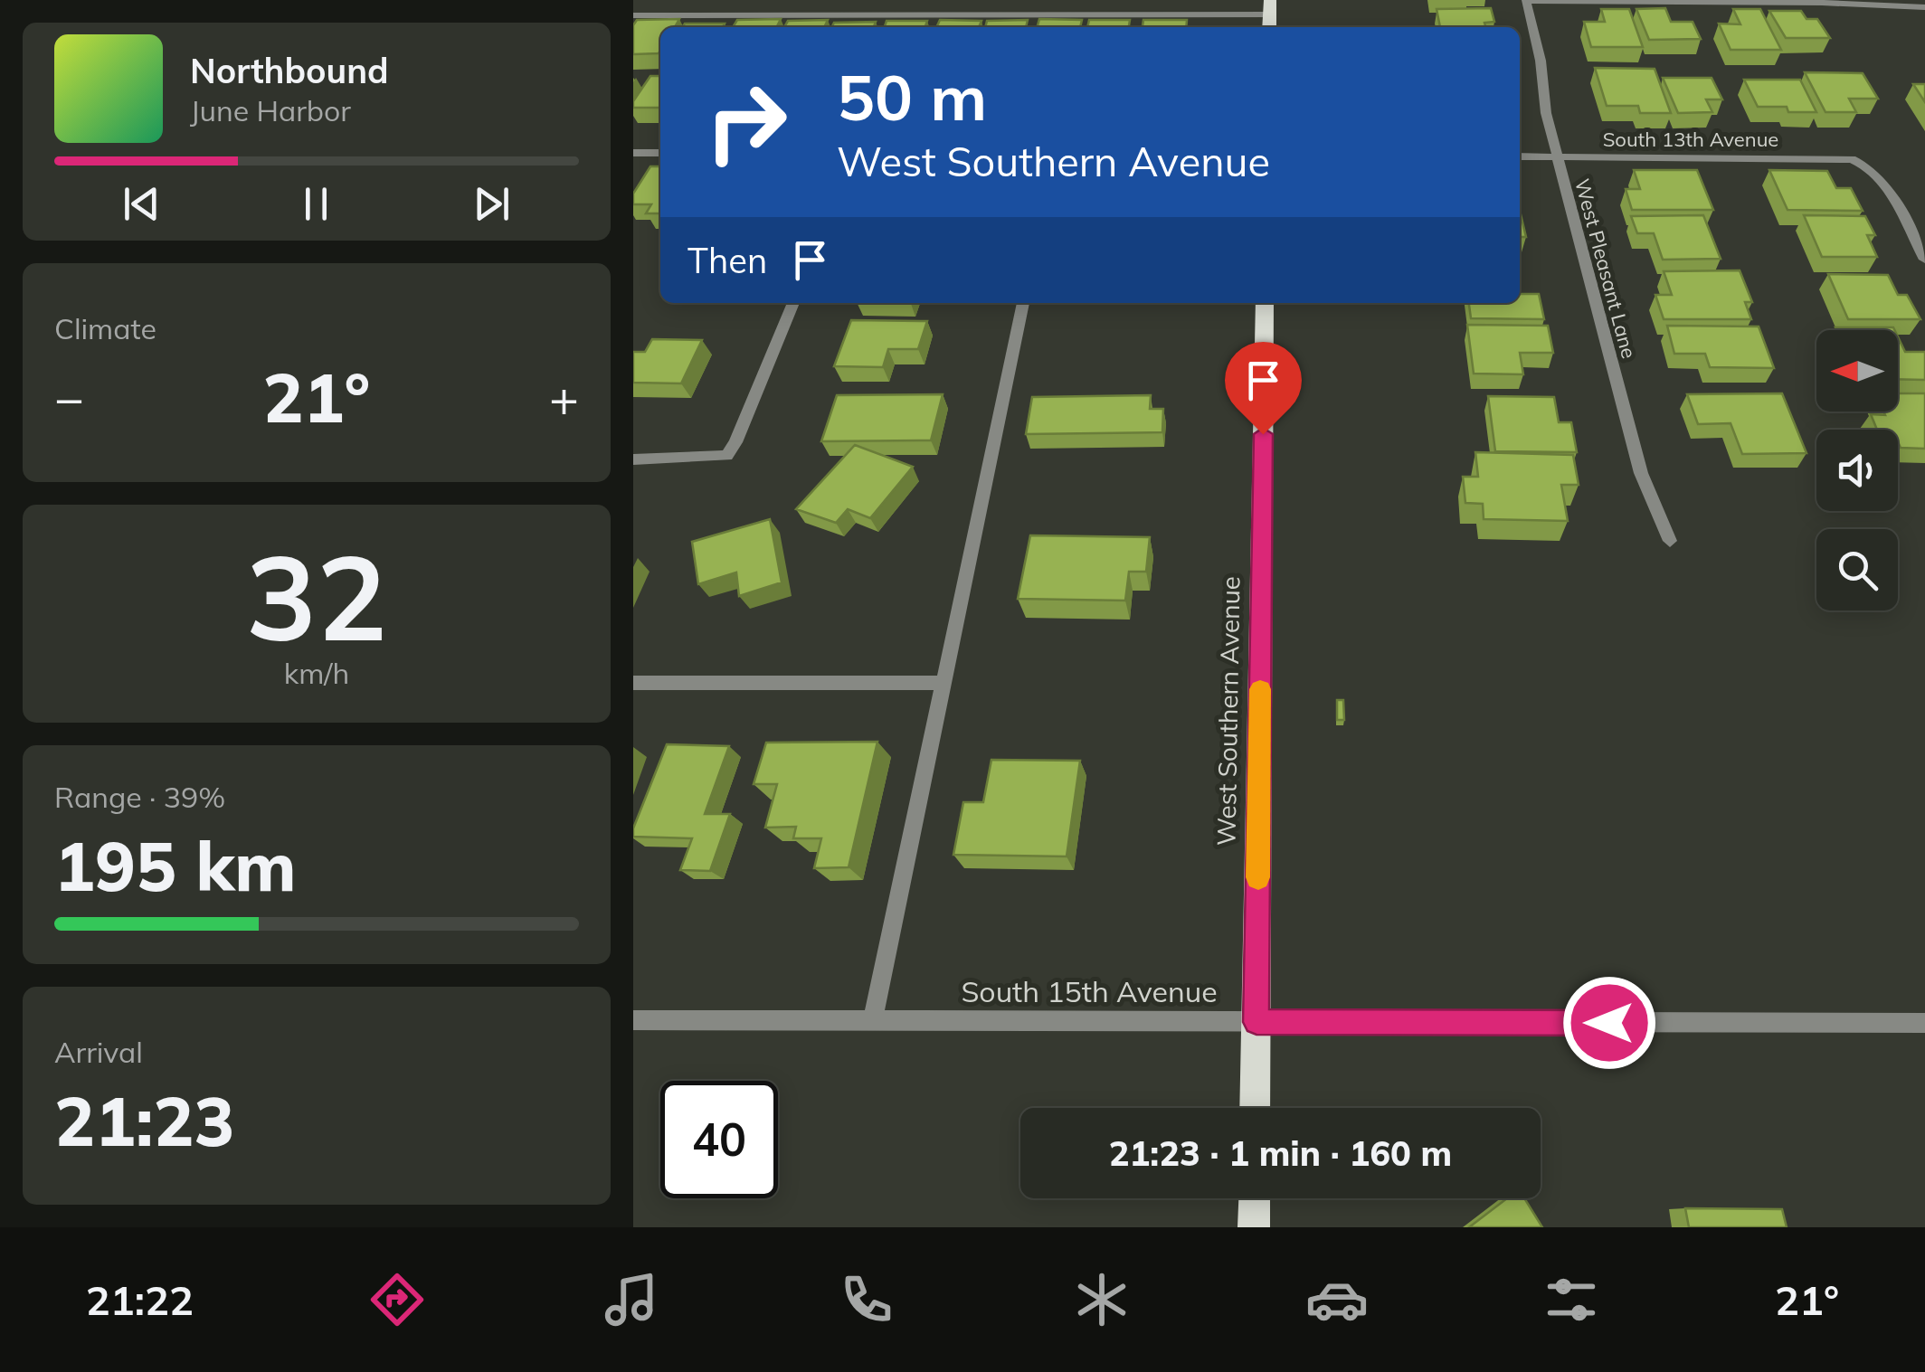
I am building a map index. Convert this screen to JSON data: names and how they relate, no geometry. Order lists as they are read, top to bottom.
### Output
{
  "streets": {
    "main road": ["West Southern Avenue"],
    "street": ["South 13th Avenue", "West Pleasant Lane", "South 15th Avenue"]
  },
  "crossings": [
    ["South 13th Avenue", "West Pleasant Lane"],
    ["West Southern Avenue", "South 15th Avenue"]
  ],
  "north": "left",
  "page": {
    "turn": ["50 m", "West Southern Avenue"],
    "song": ["Northbound", "June Harbor"],
    "then": "Then",
    "tile": [
      "Climate",
      ["32", "km/h"],
      ["Range · 39%", "195 km"],
      ["Arrival", "21:23"]
    ],
    "heat": ["−", "21°", "+"],
    "limit": "40",
    "trip": "21:23 · 1 min · 160 m",
    "tabs": ["21:22", "21°"]
  }
}
